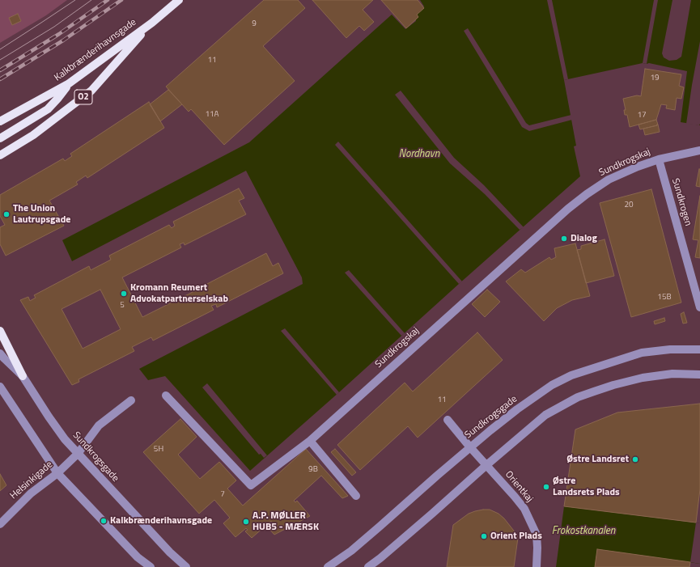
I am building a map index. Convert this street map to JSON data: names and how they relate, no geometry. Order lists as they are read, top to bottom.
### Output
{
  "streets": {
    "main road": ["Kalkbrænderihavnsgade", "O2"],
    "street": [
      "Sundkrogskaj",
      "Sundkrogen",
      "Sundkrogsgade",
      "Helsinkigade",
      "Orientkaj"
    ]
  },
  "crossings": [
    ["Sundkrogskaj", "Sundkrogen"],
    ["Sundkrogsgade", "Helsinkigade"],
    ["Sundkrogsgade", "Orientkaj"]
  ],
  "water": ["Nordhavn", "Frokostkanalen"],
  "places": [
    "The Union Lautrupsgade",
    "Dialog",
    "Kromann Reumert Advokatpartnerselskab",
    "Østre Landsret",
    "Østre Landsrets Plads",
    "Kalkbrænderihavnsgade",
    "A.P. MØLLER HUB5 - MÆRSK",
    "Orient Plads"
  ],
  "house_numbers": [
    "9",
    "11",
    "19",
    "11A",
    "17",
    "20",
    "15B",
    "5",
    "11",
    "5H",
    "9B",
    "7"
  ]
}
